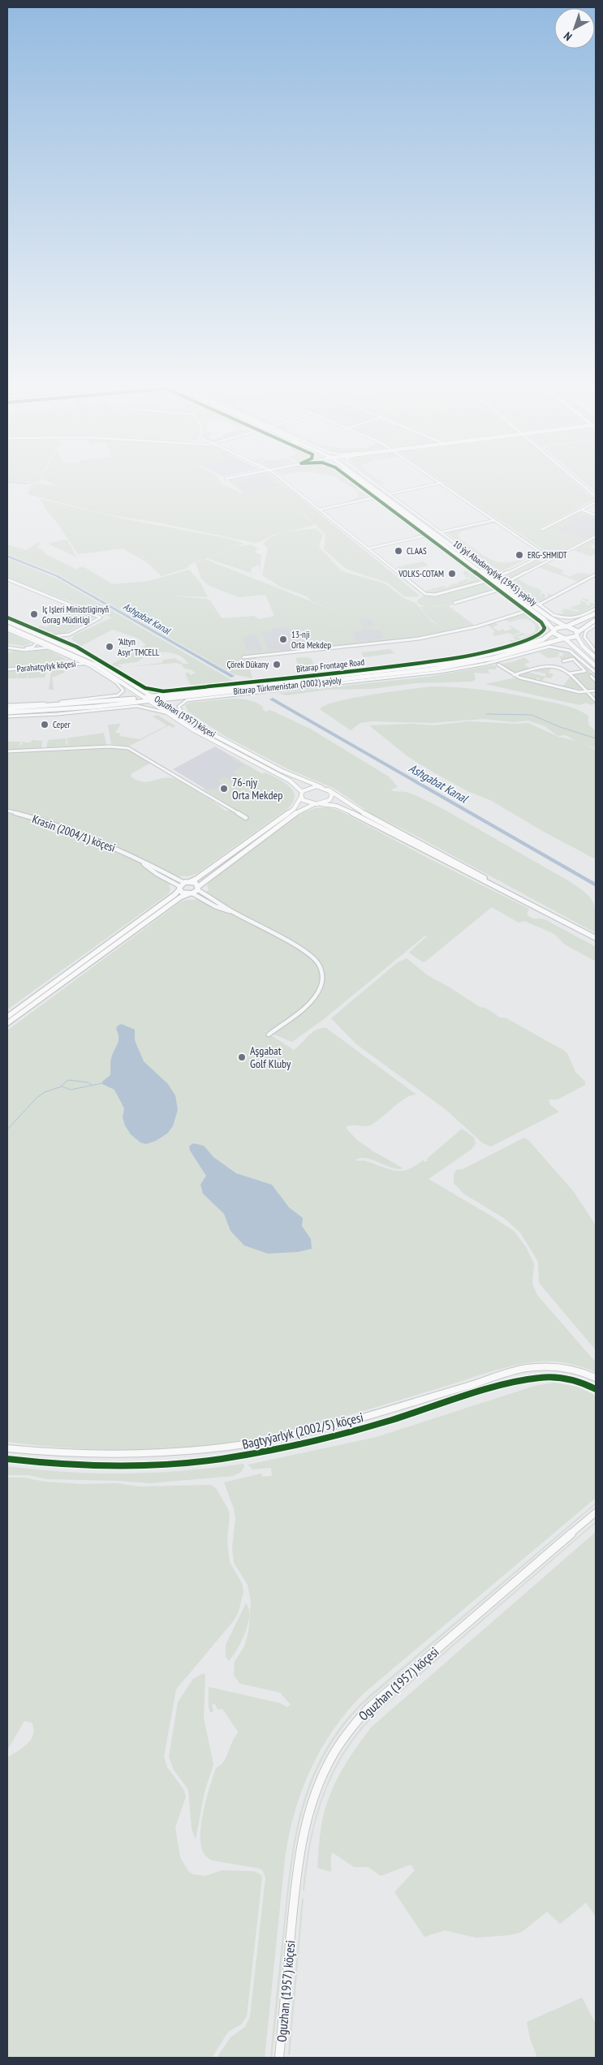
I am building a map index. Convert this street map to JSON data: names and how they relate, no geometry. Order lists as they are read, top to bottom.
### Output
{
  "streets": {
    "main road": [
      "10 ýyl Abadançylyk (1945) şaýoly",
      "Bitarap Türkmenistan (2002) şaýoly",
      "Oguzhan (1957) köçesi",
      "Bagtyýarlyk (2002/5) köçesi"
    ],
    "street": ["Bitarap Frontage Road", "Parahatçylyk köçesi", "Krasin (2004/1) köçesi"]
  },
  "crossings": [
    ["10 ýyl Abadançylyk (1945) şaýoly", "Bitarap Frontage Road"],
    ["10 ýyl Abadançylyk (1945) şaýoly", "Bitarap Türkmenistan (2002) şaýoly"],
    ["Bitarap Frontage Road", "Bitarap Türkmenistan (2002) şaýoly"],
    ["Bitarap Frontage Road", "Oguzhan (1957) köçesi"],
    ["Bitarap Türkmenistan (2002) şaýoly", "Oguzhan (1957) köçesi"]
  ],
  "water": ["Ashgabat Kanal"],
  "places": [
    "CLAAS",
    "ERG-SHMIDT",
    "VOLKS-COTAM",
    "Iç Işleri Ministrliginyň Gorag Müdirligi",
    "13-nji Orta Mekdep",
    "\"Altyn Asyr\" TMCELL",
    "Çörek Dükany",
    "Ceper",
    "76-njy Orta Mekdep",
    "Aşgabat Golf Kluby"
  ],
  "north": "bottom left"
}
